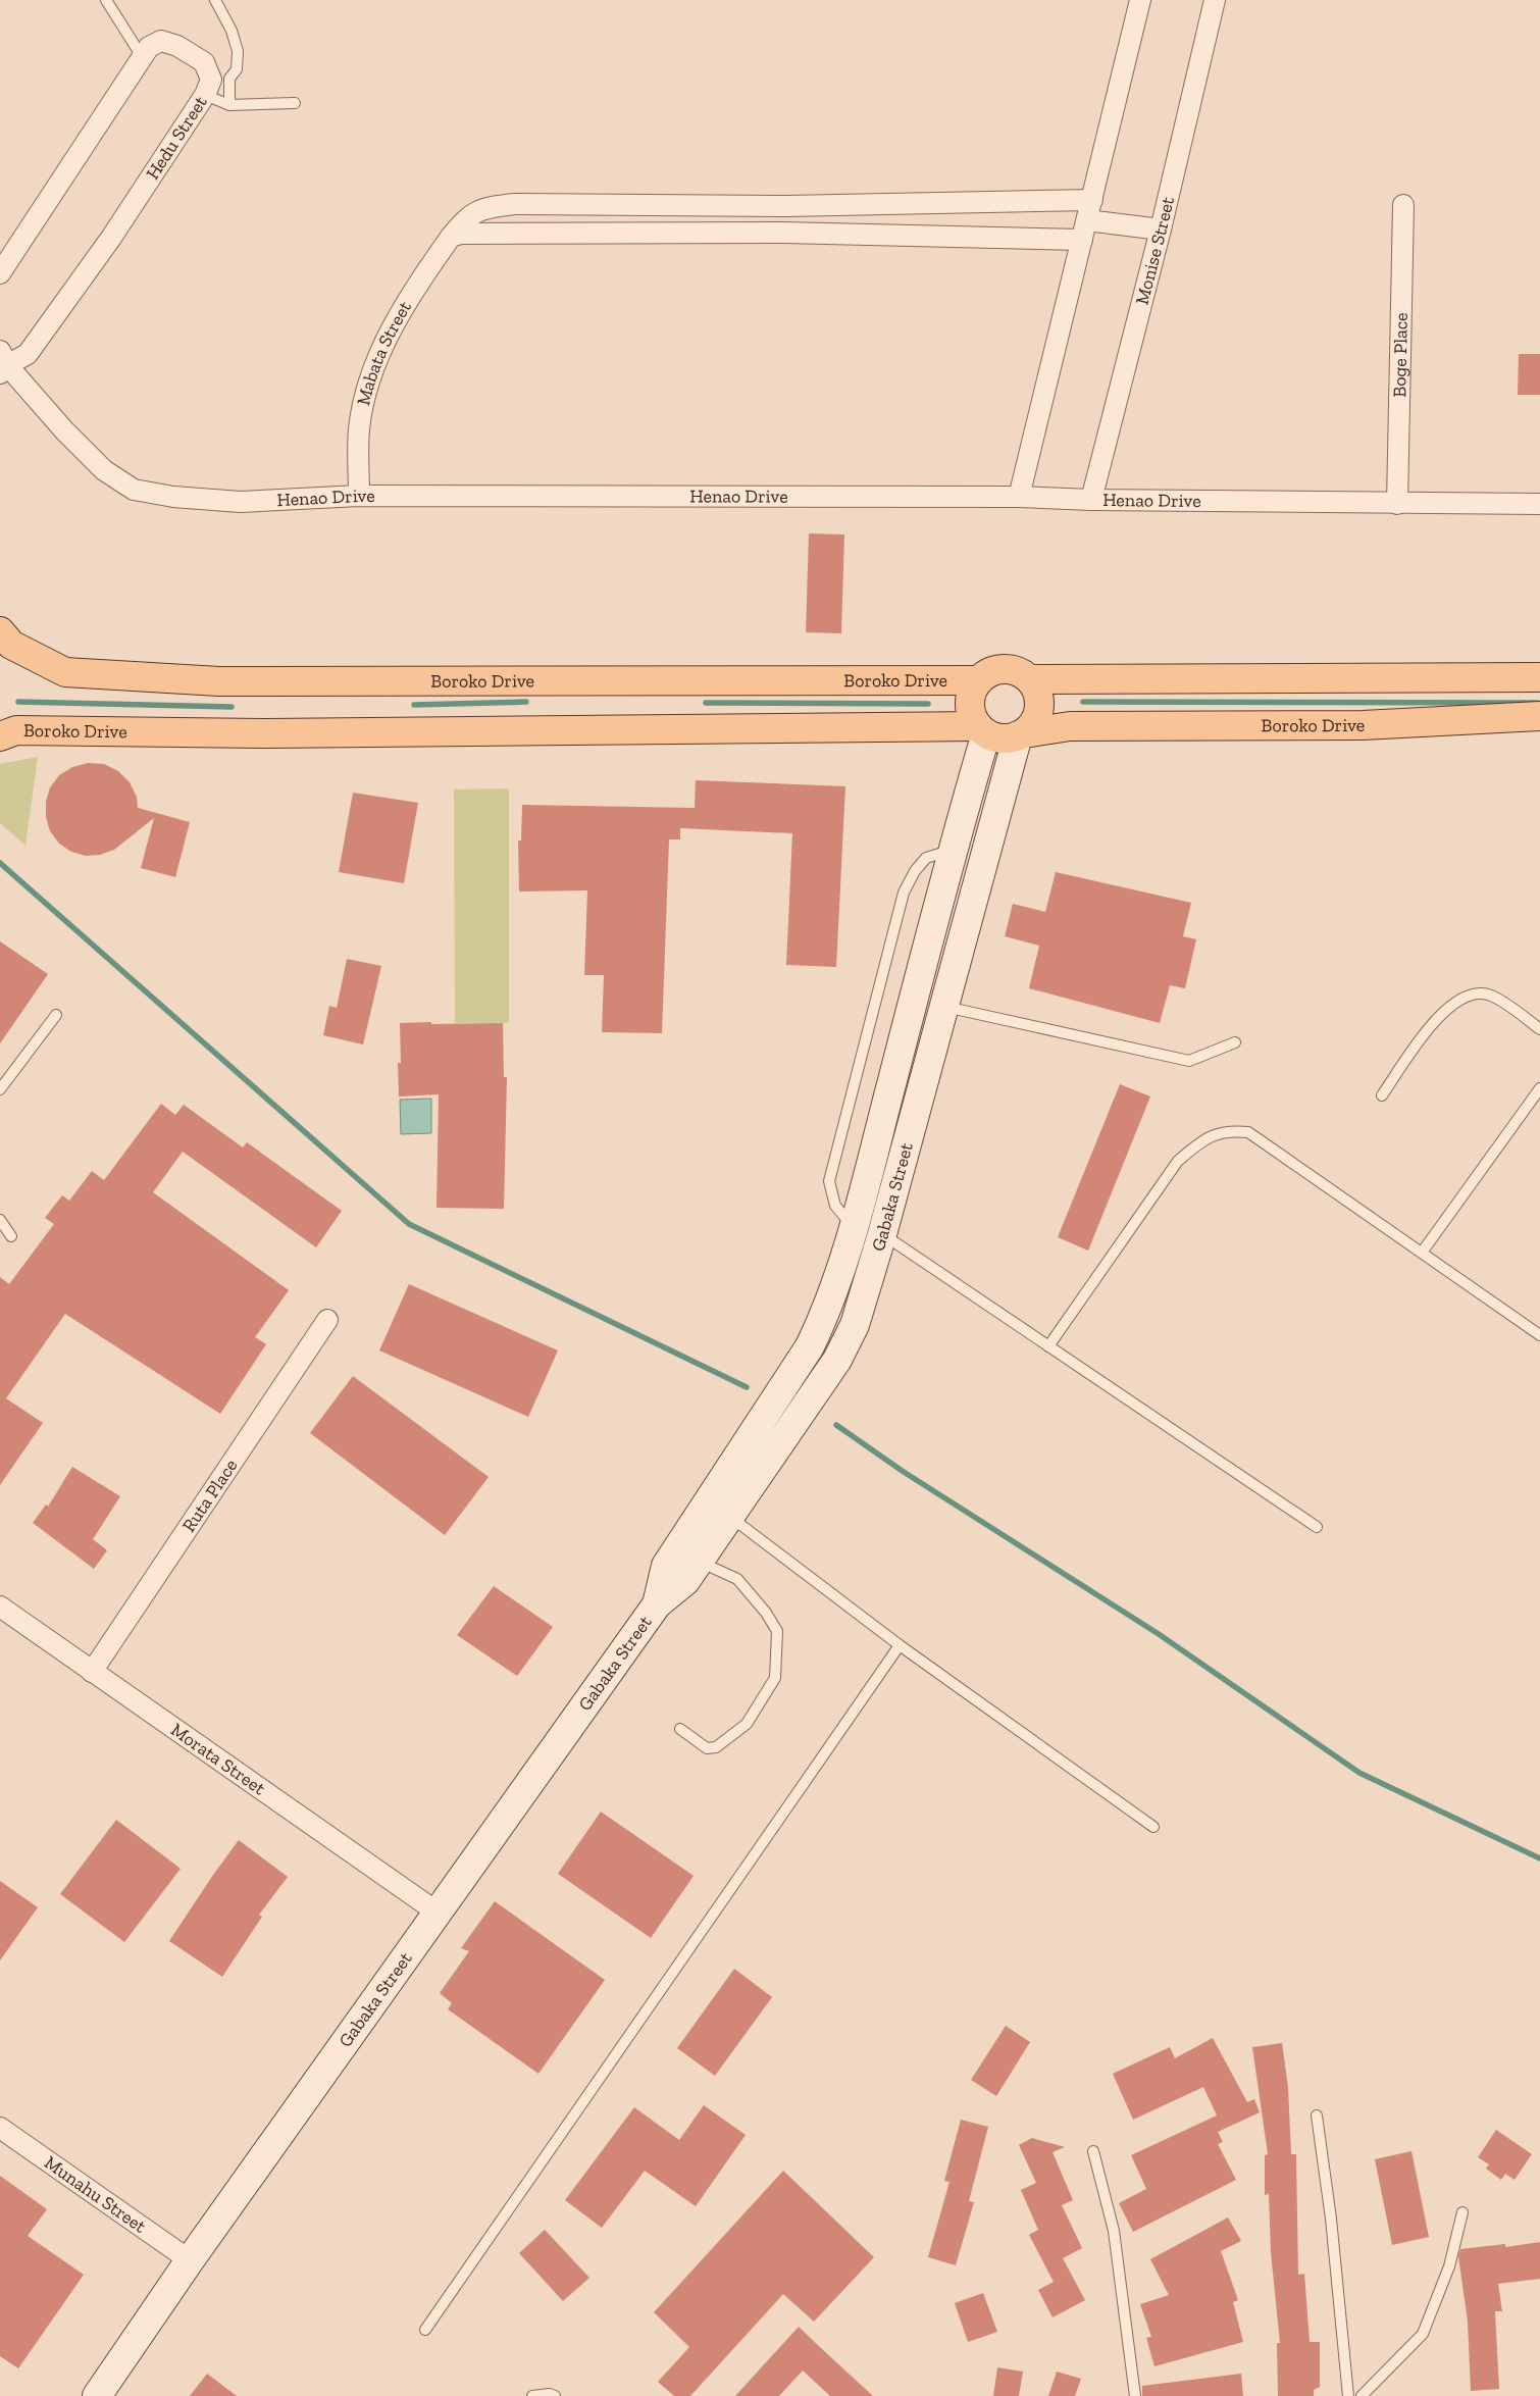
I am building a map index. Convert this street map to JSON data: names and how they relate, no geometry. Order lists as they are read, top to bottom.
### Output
{
  "streets": {
    "main road": ["Boroko Drive"],
    "street": [
      "Hedu Street",
      "Monise Street",
      "Mabata Street",
      "Boge Place",
      "Henao Drive",
      "Gabaka Street",
      "Ruta Place",
      "Morata Street",
      "Munahu Street"
    ]
  },
  "crossings": [
    ["Hedu Street", "Henao Drive"],
    ["Monise Street", "Henao Drive"],
    ["Mabata Street", "Henao Drive"],
    ["Boge Place", "Henao Drive"],
    ["Boroko Drive", "Gabaka Street"],
    ["Gabaka Street", "Morata Street"],
    ["Gabaka Street", "Munahu Street"],
    ["Ruta Place", "Morata Street"]
  ]
}
